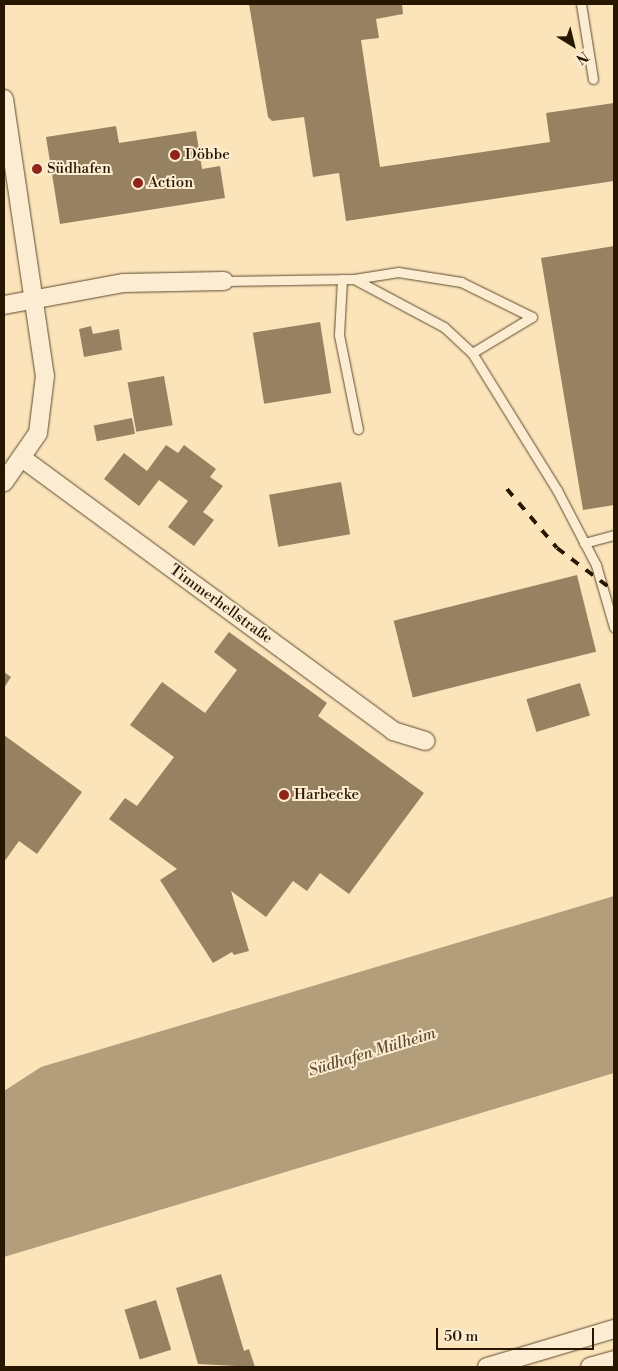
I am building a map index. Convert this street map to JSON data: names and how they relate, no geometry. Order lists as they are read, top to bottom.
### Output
{
  "streets": {
    "street": ["Timmerhellstraße"]
  },
  "water": ["Südhafen Mülheim"],
  "places": [
    "Döbbe",
    "Südhafen",
    "Action",
    "Harbecke"
  ],
  "scale_bar": "50 m",
  "north": "bottom right"
}
